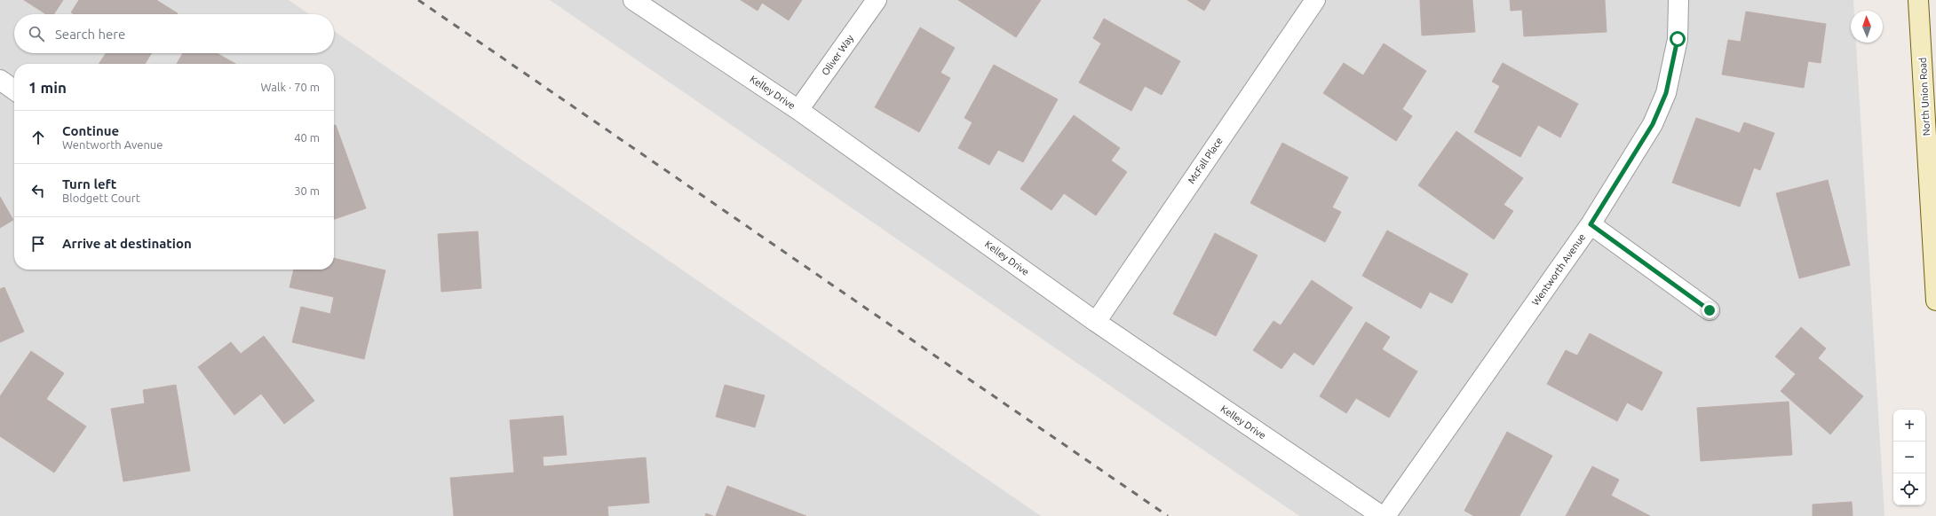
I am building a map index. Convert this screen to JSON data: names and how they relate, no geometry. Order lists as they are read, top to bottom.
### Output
{
  "streets": {
    "street": [
      "Oliver Way",
      "Kelley Drive",
      "North Union Road",
      "McFall Place",
      "Wentworth Avenue"
    ]
  },
  "crossings": [
    ["Oliver Way", "Kelley Drive"],
    ["Kelley Drive", "McFall Place"]
  ],
  "north": "top",
  "page": {
    "search": "Search here",
    "heading": ["1 min", "Walk · 70 m"],
    "list": [
      ["Continue", "Wentworth Avenue", "40 m"],
      ["Turn left", "Blodgett Court", "30 m"],
      "Arrive at destination"
    ],
    "map_buttons": ["+", "−"]
  }
}
